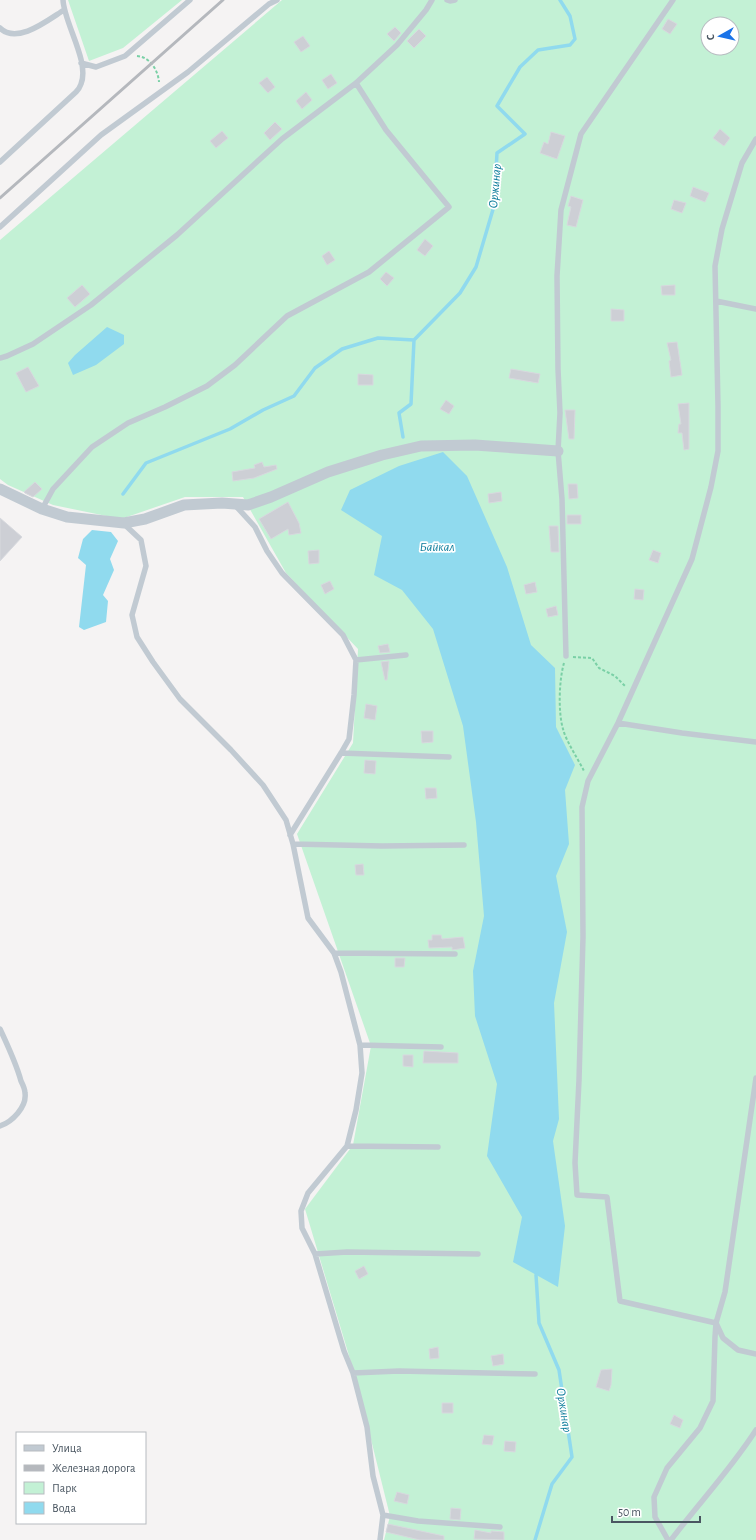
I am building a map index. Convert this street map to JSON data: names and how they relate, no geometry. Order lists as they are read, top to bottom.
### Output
{
  "water": ["Оржинар", "Байкал"],
  "legend": [
    "Улица",
    "Железная дорога",
    "Парк",
    "Вода"
  ],
  "scale_bar": "50 m",
  "north": "left"
}
